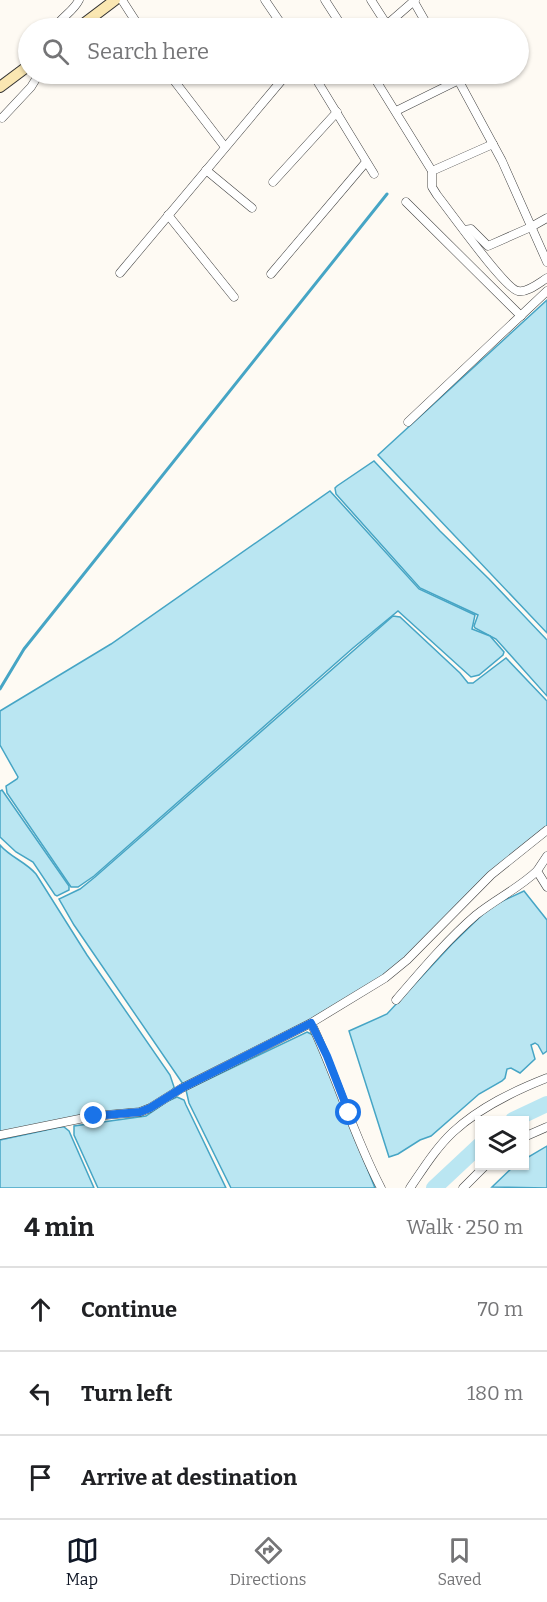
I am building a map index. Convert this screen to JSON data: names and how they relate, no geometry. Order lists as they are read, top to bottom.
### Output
{
  "page": {
    "search": "Search here",
    "heading": ["4 min", "Walk · 250 m"],
    "list": [
      ["Continue", "70 m"],
      ["Turn left", "180 m"],
      "Arrive at destination"
    ],
    "nav": ["Map", "Directions", "Saved"]
  }
}
